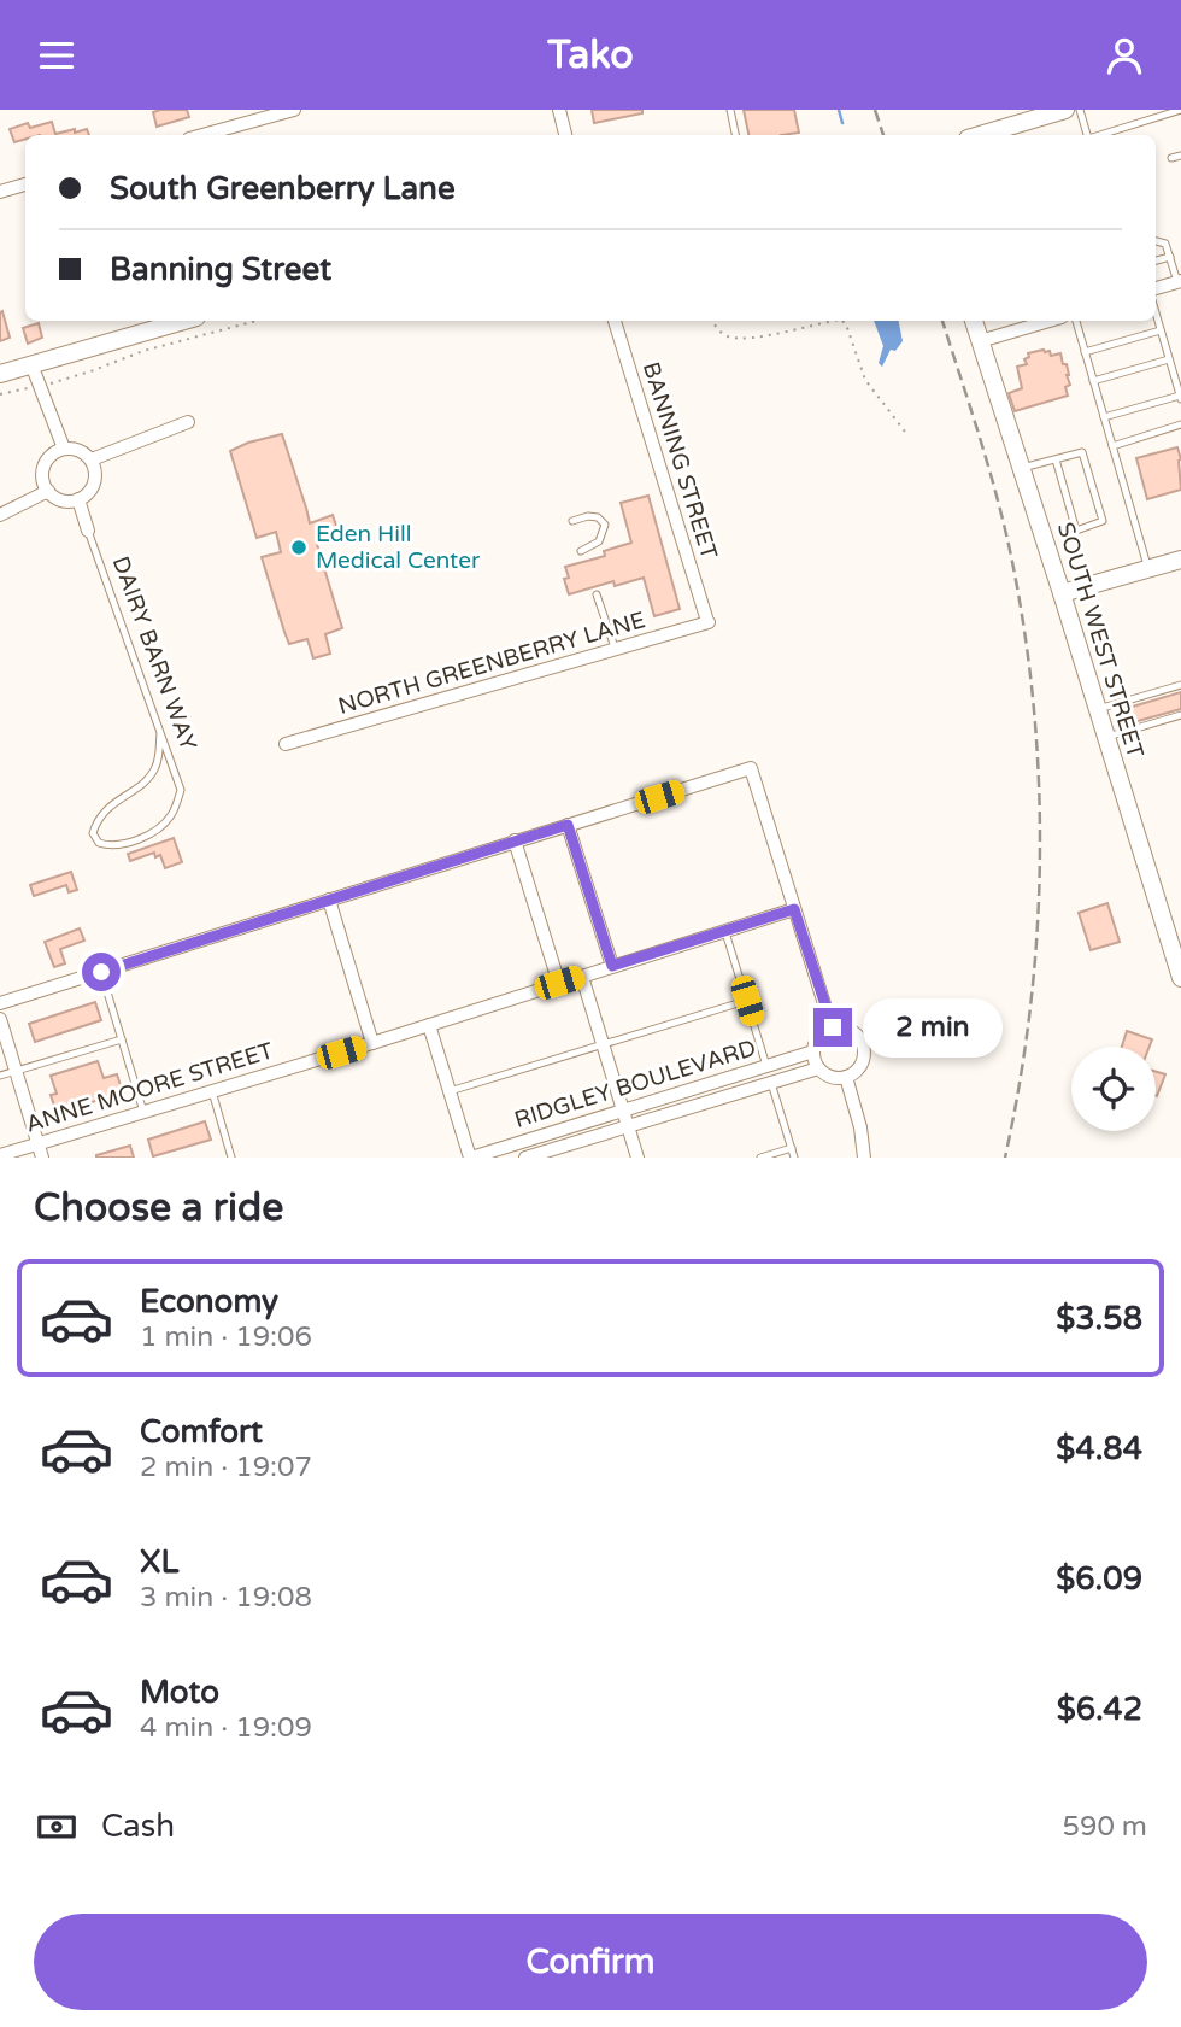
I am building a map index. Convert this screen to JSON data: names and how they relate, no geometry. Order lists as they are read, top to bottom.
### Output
{
  "streets": {
    "street": [
      "BANNING STREET",
      "SOUTH WEST STREET",
      "NORTH GREENBERRY LANE",
      "RIDGLEY BOULEVARD",
      "ANNE MOORE STREET"
    ],
    "lane": ["DAIRY BARN WAY"]
  },
  "crossings": [
    ["BANNING STREET", "NORTH GREENBERRY LANE"]
  ],
  "places": ["Eden Hill Medical Center"],
  "page": {
    "header": "Tako",
    "banner": ["South Greenberry Lane", "Banning Street"],
    "bubble": "2 min",
    "heading": "Choose a ride",
    "list": [
      {
        "name": "Economy",
        "note": "1 min · 19:06",
        "value": "$3.58"
      },
      {
        "name": "Comfort",
        "note": "2 min · 19:07",
        "value": "$4.84"
      },
      {
        "name": "XL",
        "note": "3 min · 19:08",
        "value": "$6.09"
      },
      {
        "name": "Moto",
        "note": "4 min · 19:09",
        "value": "$6.42"
      }
    ],
    "pay": ["Cash", "590 m"],
    "buttons": "Confirm"
  }
}
